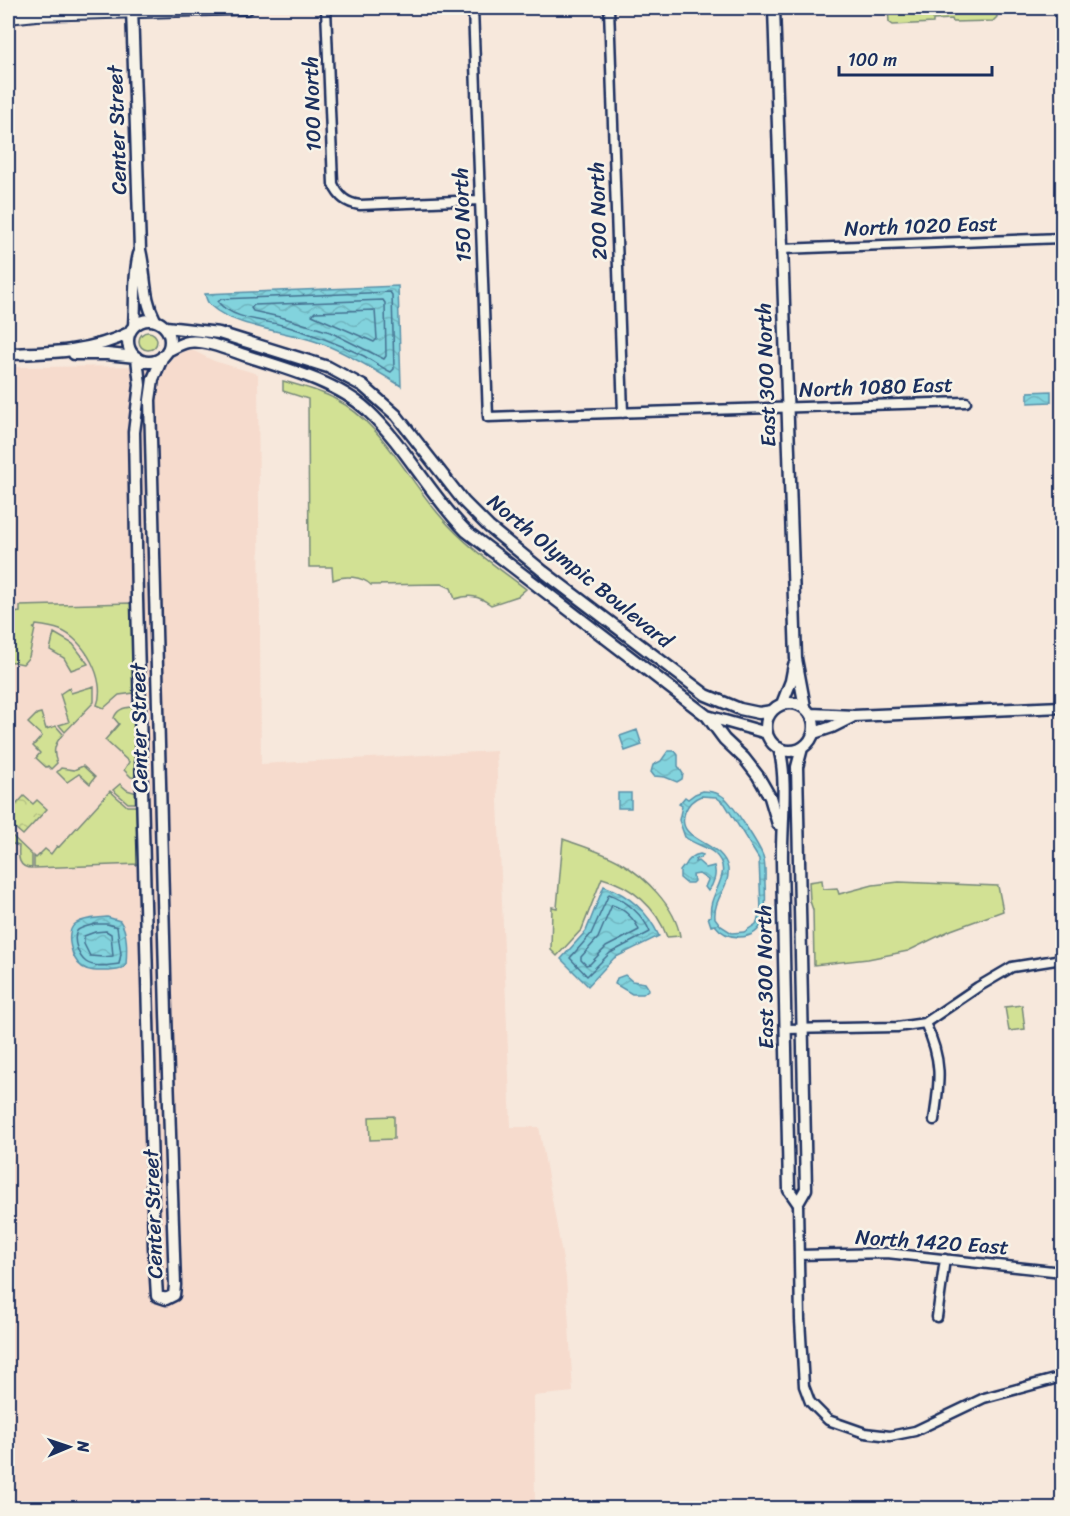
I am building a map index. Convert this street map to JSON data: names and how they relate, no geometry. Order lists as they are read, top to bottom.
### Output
{
  "streets": {
    "street": [
      "100 North",
      "Center Street",
      "200 North",
      "150 North",
      "North 1020 East",
      "East 300 North",
      "North 1080 East",
      "North Olympic Boulevard",
      "North 1420 East"
    ]
  },
  "crossings": [
    ["100 North", "150 North"],
    ["Center Street", "North Olympic Boulevard"],
    ["200 North", "150 North"],
    ["200 North", "North 1080 East"],
    ["150 North", "North 1080 East"],
    ["North 1020 East", "East 300 North"],
    ["East 300 North", "North 1080 East"],
    ["East 300 North", "North Olympic Boulevard"],
    ["East 300 North", "North 1420 East"]
  ],
  "scale_bar": "100 m",
  "north": "right"
}
